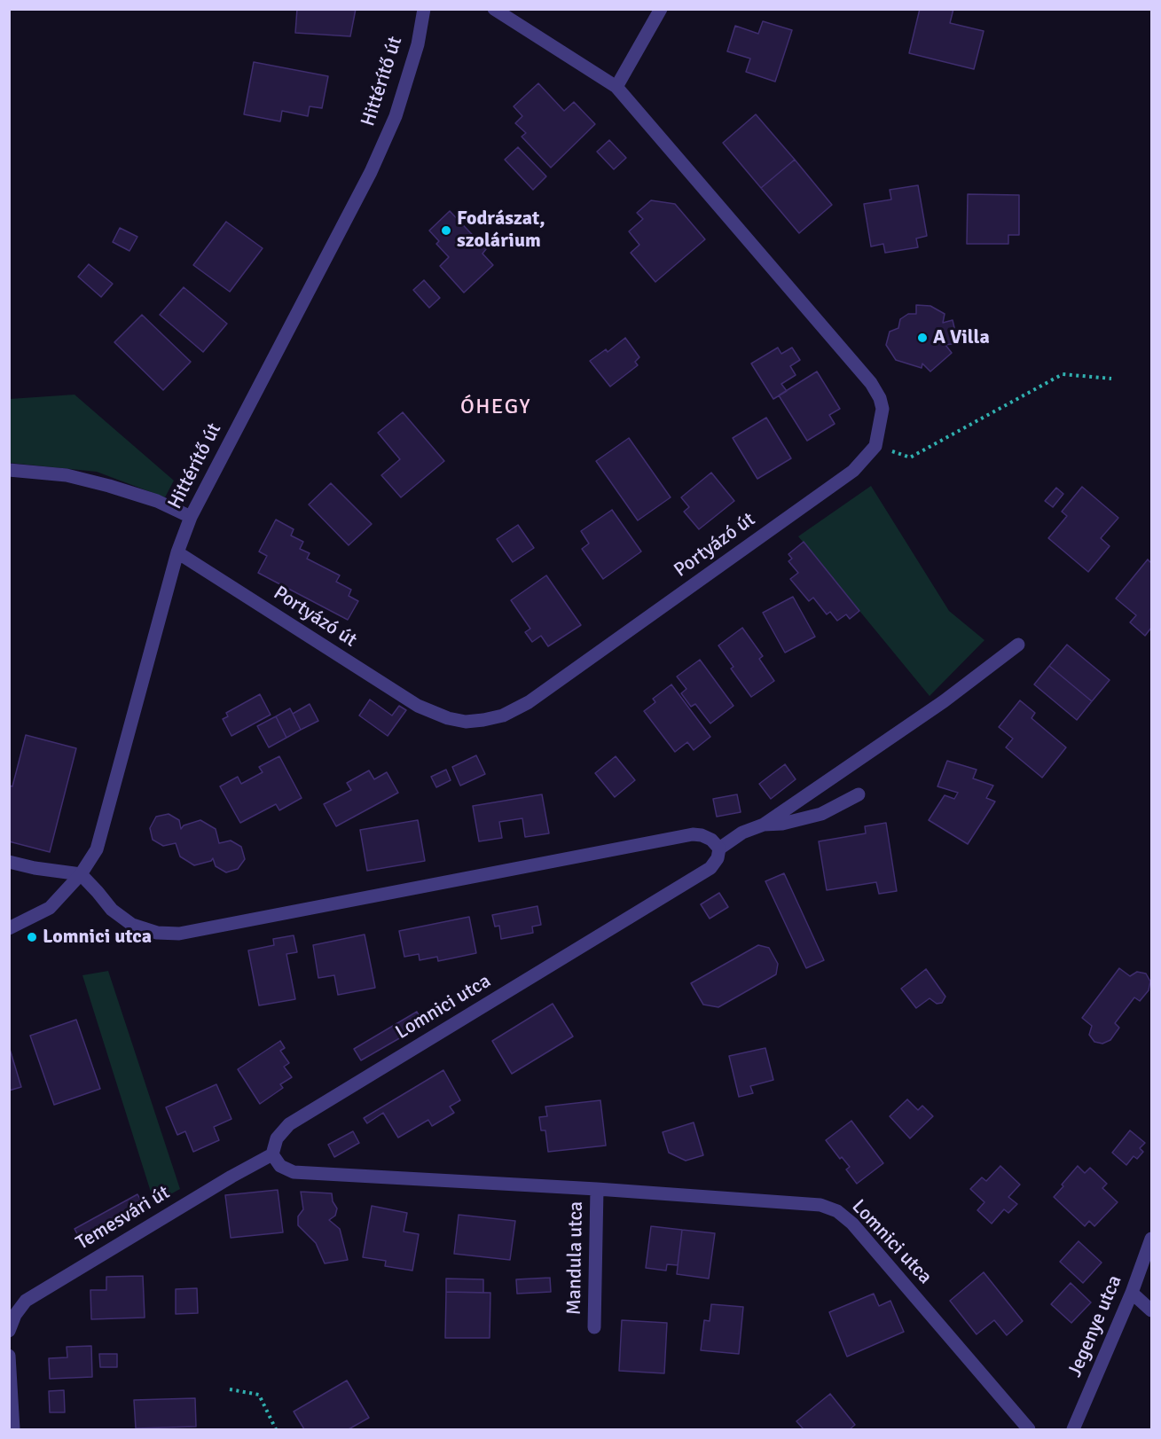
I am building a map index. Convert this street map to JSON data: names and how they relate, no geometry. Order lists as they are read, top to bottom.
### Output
{
  "streets": {
    "street": [
      "Hittérítő út",
      "Portyázó út",
      "Lomnici utca",
      "Temesvári út",
      "Mandula utca",
      "Jegenye utca"
    ]
  },
  "crossings": [
    ["Hittérítő út", "Portyázó út"],
    ["Lomnici utca", "Temesvári út"],
    ["Lomnici utca", "Mandula utca"]
  ],
  "districts": ["ÓHEGY"],
  "places": ["Fodrászat, szolárium", "A Villa", "Lomnici utca"]
}
